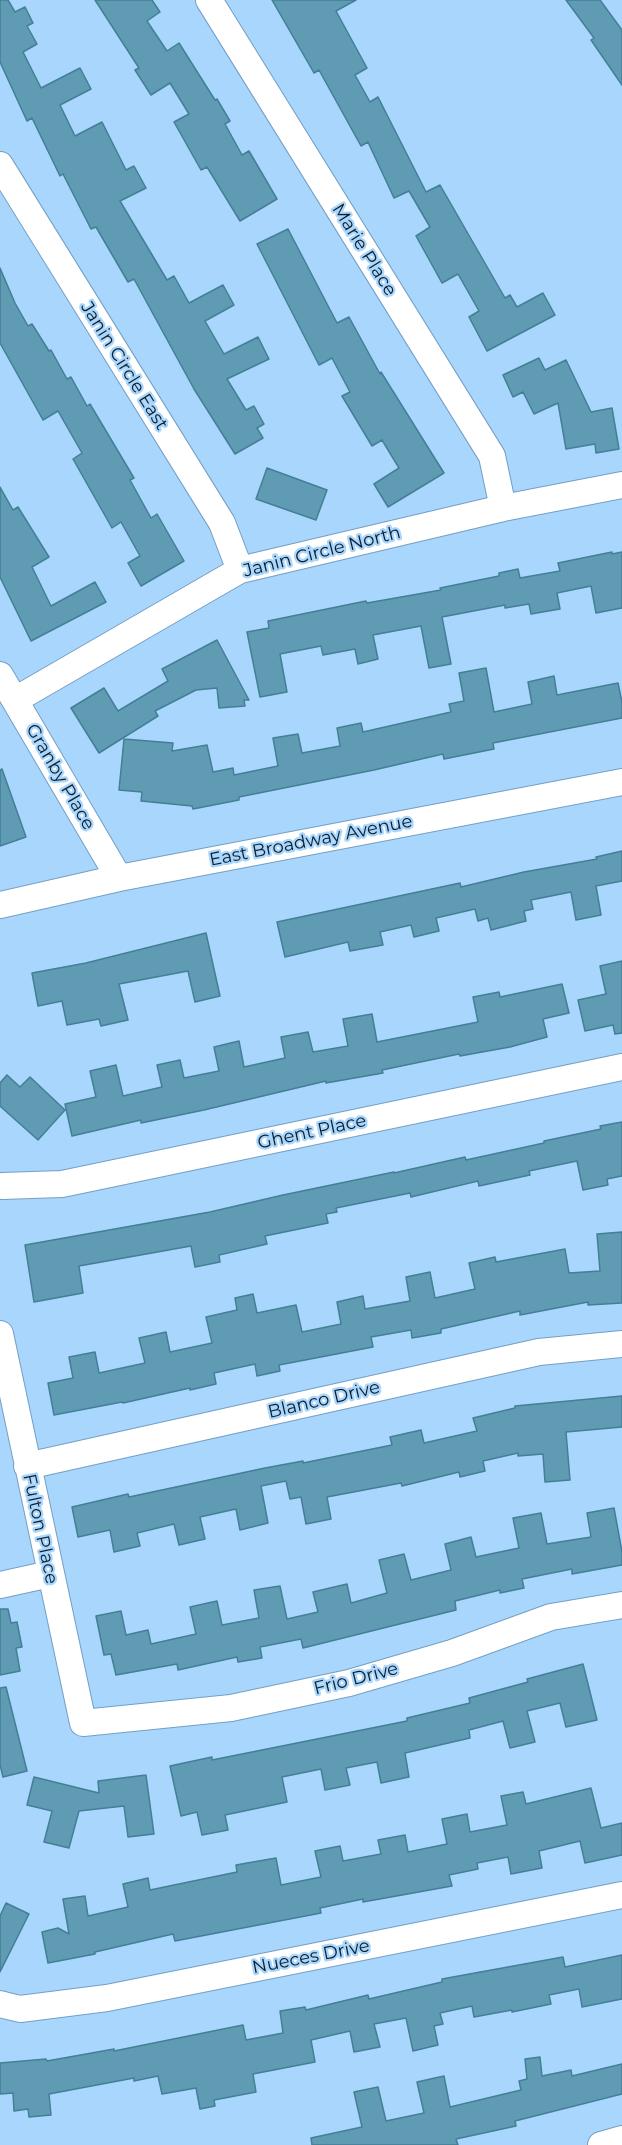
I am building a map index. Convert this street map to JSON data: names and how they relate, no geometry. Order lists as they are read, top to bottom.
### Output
{
  "streets": {
    "street": [
      "Marie Place",
      "Janin Circle East",
      "Janin Circle North",
      "Granby Place",
      "East Broadway Avenue",
      "Ghent Place",
      "Blanco Drive",
      "Fulton Place",
      "Frio Drive",
      "Nueces Drive"
    ]
  },
  "crossings": [
    ["Marie Place", "Janin Circle North"],
    ["Janin Circle East", "Janin Circle North"],
    ["Janin Circle North", "Granby Place"],
    ["Granby Place", "East Broadway Avenue"],
    ["Blanco Drive", "Fulton Place"],
    ["Fulton Place", "Frio Drive"]
  ]
}
